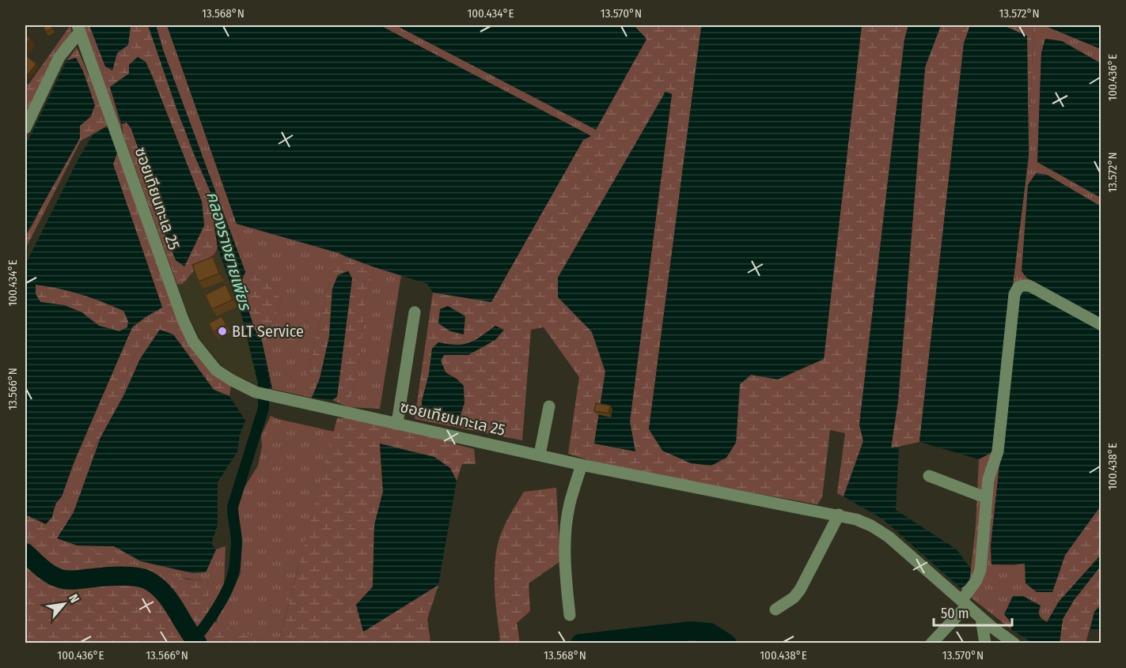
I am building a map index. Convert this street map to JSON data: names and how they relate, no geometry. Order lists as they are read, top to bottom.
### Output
{
  "streets": {
    "street": ["ซอยเทียนทะเล 25"]
  },
  "water": ["คลองรางยายเพียร"],
  "places": ["BLT Service"],
  "scale_bar": "50 m",
  "north": "top right",
  "coordinates": [
    "13.568°N",
    "100.434°E",
    "13.570°N",
    "13.572°N",
    "100.436°E",
    "13.566°N",
    "100.438°E"
  ]
}
